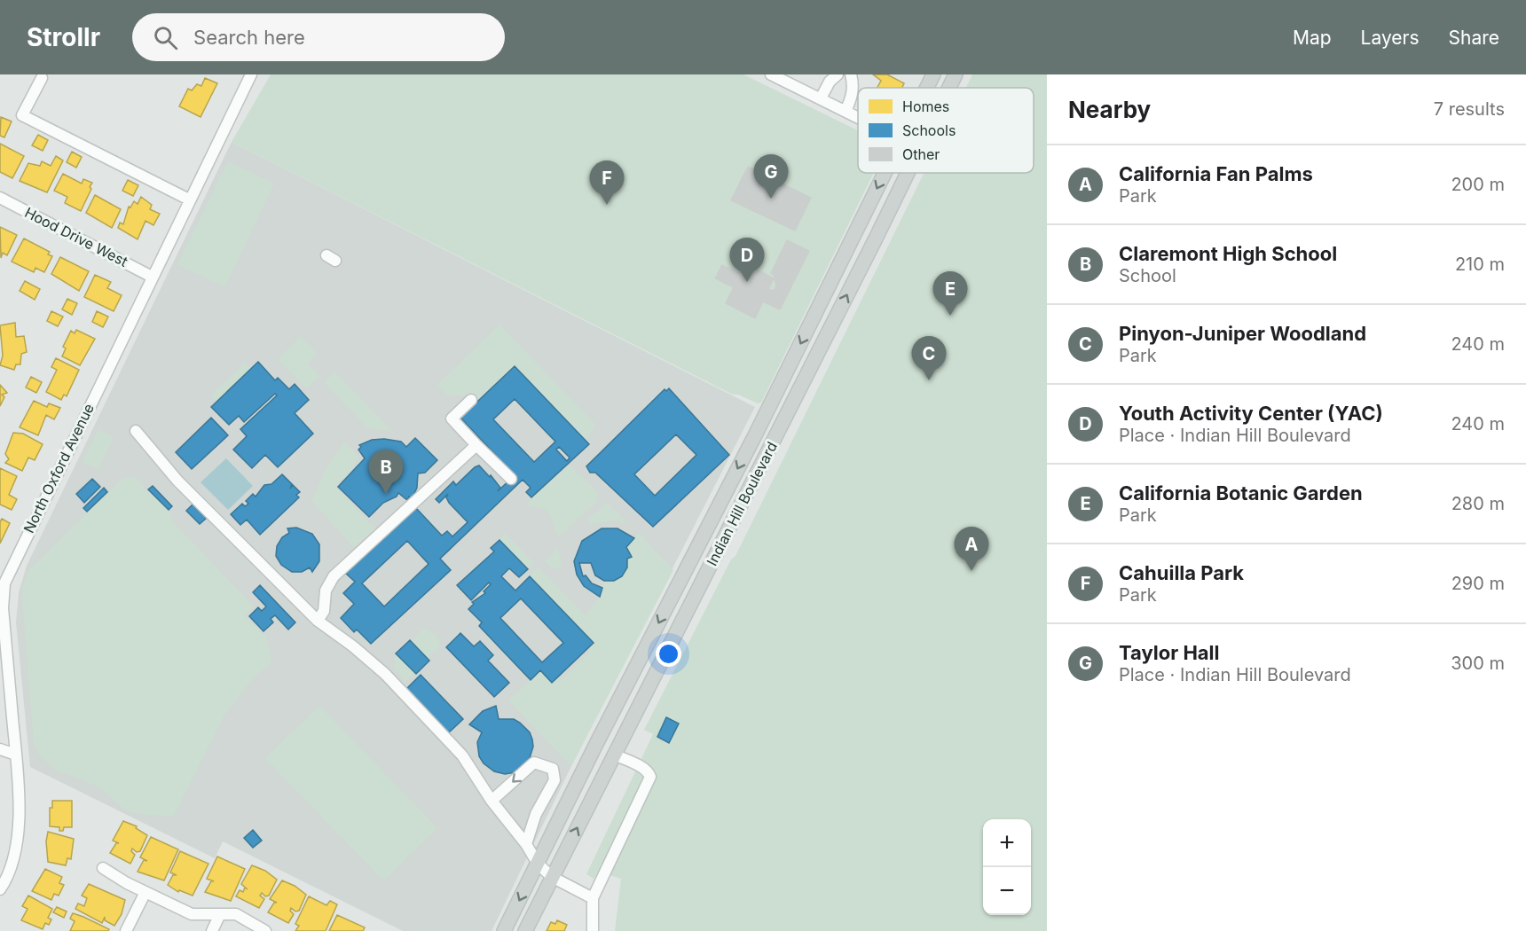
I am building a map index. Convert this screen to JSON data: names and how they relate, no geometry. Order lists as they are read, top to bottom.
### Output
{
  "streets": {
    "main road": ["Indian Hill Boulevard"],
    "street": ["Hood Drive West", "North Oxford Avenue"]
  },
  "crossings": [
    ["Hood Drive West", "North Oxford Avenue"]
  ],
  "legend": ["Homes", "Schools", "Other"],
  "page": {
    "header": "Strollr",
    "search": "Search here",
    "nav": ["Map", "Layers", "Share"],
    "heading": ["Nearby", "7 results"],
    "list": [
      {
        "mark": "A",
        "name": "California Fan Palms",
        "note": "Park",
        "value": "200 m"
      },
      {
        "mark": "B",
        "name": "Claremont High School",
        "note": "School",
        "value": "210 m"
      },
      {
        "mark": "C",
        "name": "Pinyon-Juniper Woodland",
        "note": "Park",
        "value": "240 m"
      },
      {
        "mark": "D",
        "name": "Youth Activity Center (YAC)",
        "note": "Place · Indian Hill Boulevard",
        "value": "240 m"
      },
      {
        "mark": "E",
        "name": "California Botanic Garden",
        "note": "Park",
        "value": "280 m"
      },
      {
        "mark": "F",
        "name": "Cahuilla Park",
        "note": "Park",
        "value": "290 m"
      },
      {
        "mark": "G",
        "name": "Taylor Hall",
        "note": "Place · Indian Hill Boulevard",
        "value": "300 m"
      }
    ],
    "pins": [
      "G",
      "F",
      "D",
      "E",
      "C",
      "B",
      "A"
    ],
    "map_buttons": ["+", "−"]
  }
}
